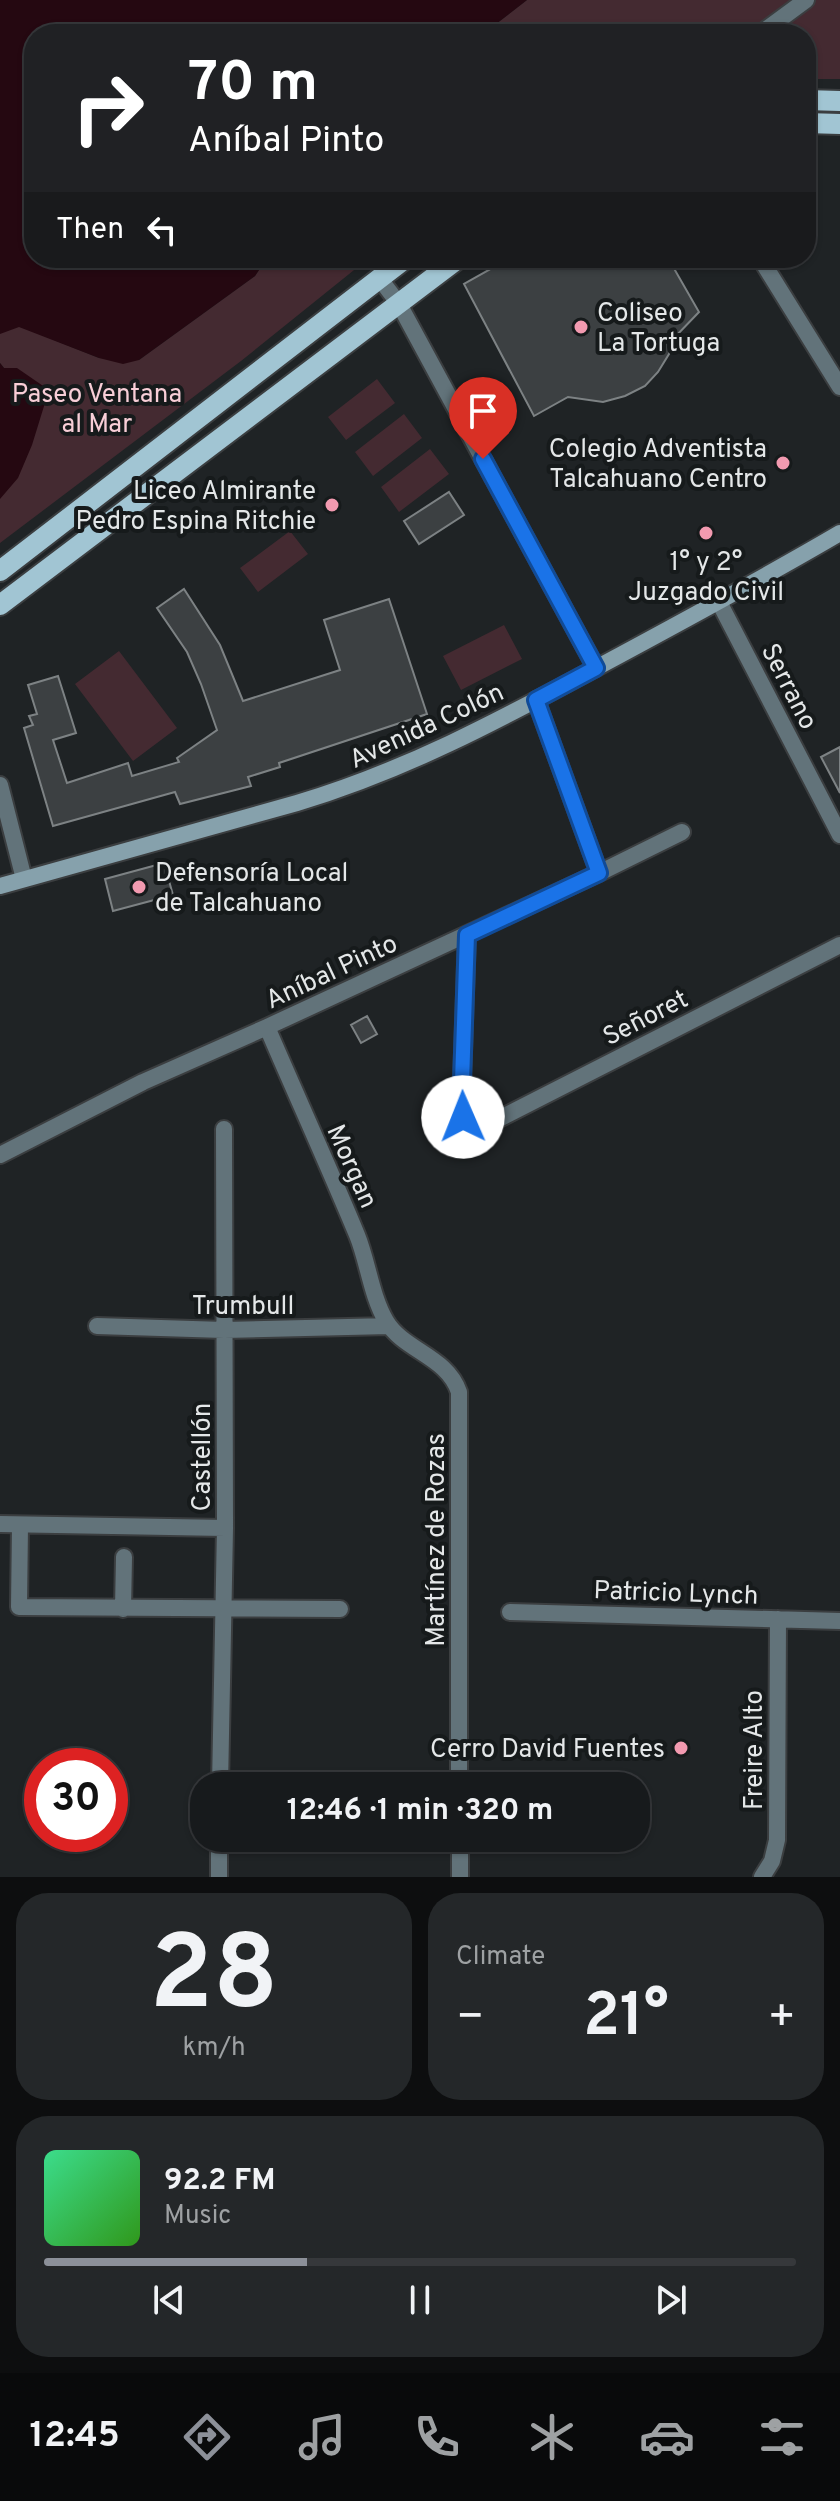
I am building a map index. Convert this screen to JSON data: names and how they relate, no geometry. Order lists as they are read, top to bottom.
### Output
{
  "streets": {
    "main road": ["Avenida Colón"],
    "street": [
      "Serrano",
      "Aníbal Pinto",
      "Señoret",
      "Morgan",
      "Trumbull",
      "Castellón",
      "Martínez de Rozas",
      "Patricio Lynch",
      "Freire Alto"
    ]
  },
  "crossings": [
    ["Serrano", "Avenida Colón"],
    ["Aníbal Pinto", "Señoret"],
    ["Aníbal Pinto", "Morgan"],
    ["Morgan", "Trumbull"],
    ["Morgan", "Martínez de Rozas"],
    ["Trumbull", "Castellón"],
    ["Trumbull", "Martínez de Rozas"],
    ["Patricio Lynch", "Freire Alto"]
  ],
  "parks": ["Paseo Ventana al Mar"],
  "places": [
    "Coliseo La Tortuga",
    "Colegio Adventista Talcahuano Centro",
    "Liceo Almirante Pedro Espina Ritchie",
    "1° y 2° Juzgado Civil",
    "Defensoría Local de Talcahuano",
    "Cerro David Fuentes"
  ],
  "page": {
    "turn": ["70 m", "Aníbal Pinto"],
    "then": "Then",
    "limit": "30",
    "trip": "12:46 · 1 min · 320 m",
    "tile": [
      ["28", "km/h"],
      "Climate"
    ],
    "heat": ["−", "21°", "+"],
    "song": ["92.2 FM", "Music"],
    "tabs": "12:45"
  }
}
